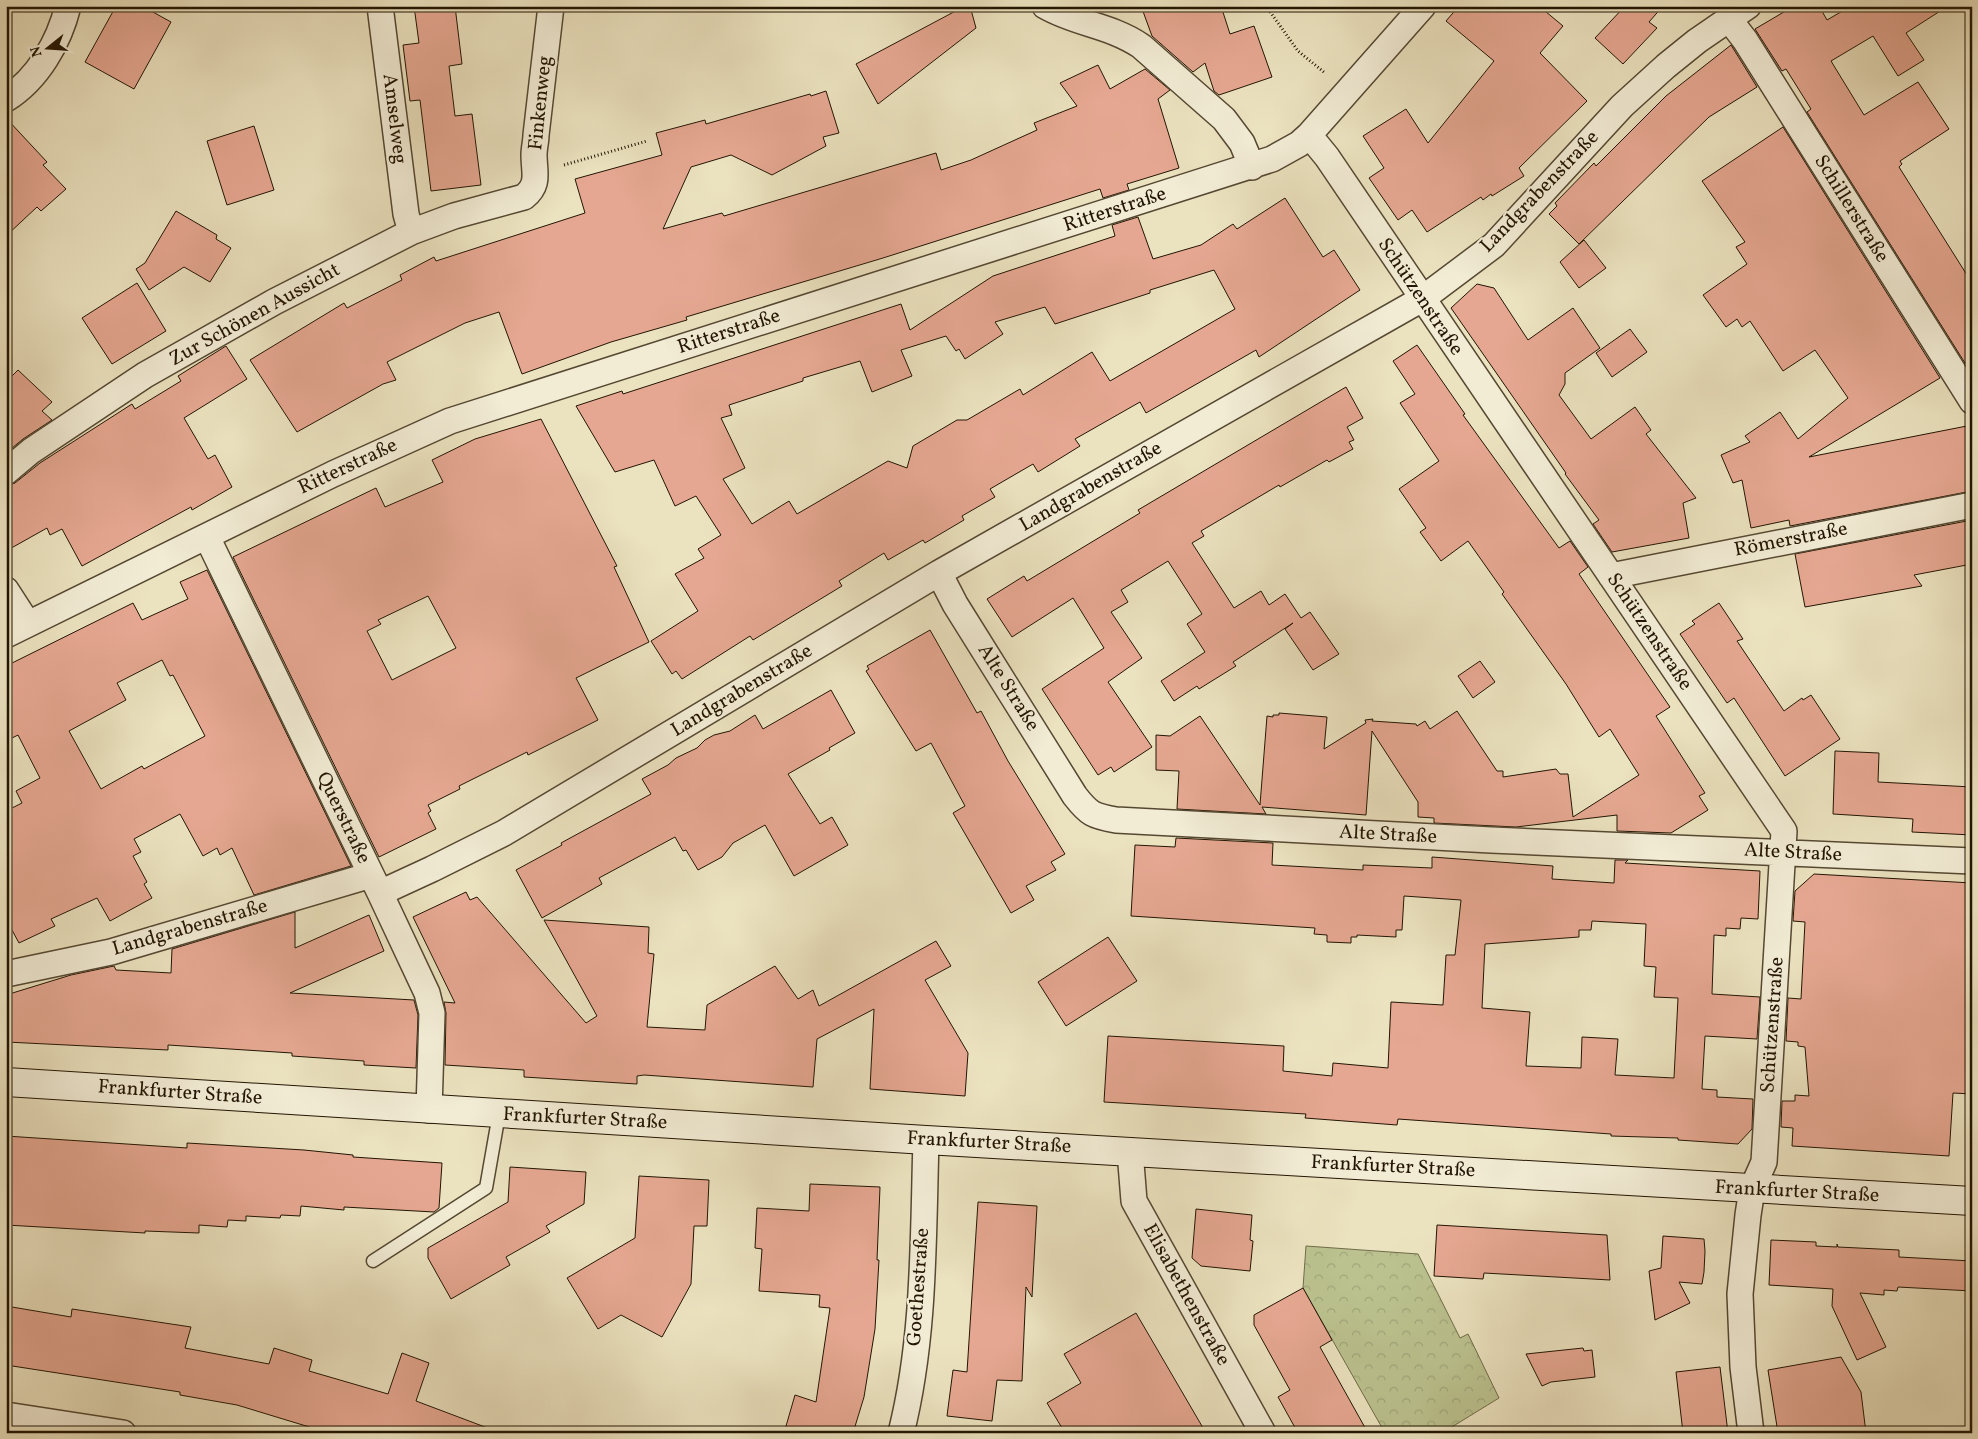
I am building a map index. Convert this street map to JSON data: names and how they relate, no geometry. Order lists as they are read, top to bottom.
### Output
{
  "streets": {
    "main road": ["Frankfurter Straße"],
    "street": [
      "Finkenweg",
      "Amselweg",
      "Landgrabenstraße",
      "Schillerstraße",
      "Ritterstraße",
      "Schützenstraße",
      "Zur Schönen Aussicht",
      "Römerstraße",
      "Alte Straße",
      "Querstraße",
      "Goethestraße",
      "Elisabethenstraße"
    ]
  },
  "crossings": [
    ["Finkenweg", "Zur Schönen Aussicht"],
    ["Amselweg", "Zur Schönen Aussicht"],
    ["Landgrabenstraße", "Schillerstraße"],
    ["Landgrabenstraße", "Schützenstraße"],
    ["Landgrabenstraße", "Alte Straße"],
    ["Landgrabenstraße", "Querstraße"],
    ["Ritterstraße", "Schützenstraße"],
    ["Ritterstraße", "Querstraße"],
    ["Schützenstraße", "Römerstraße"],
    ["Schützenstraße", "Alte Straße"],
    ["Schützenstraße", "Frankfurter Straße"],
    ["Querstraße", "Frankfurter Straße"],
    ["Frankfurter Straße", "Goethestraße"],
    ["Frankfurter Straße", "Elisabethenstraße"]
  ],
  "north": "left"
}
